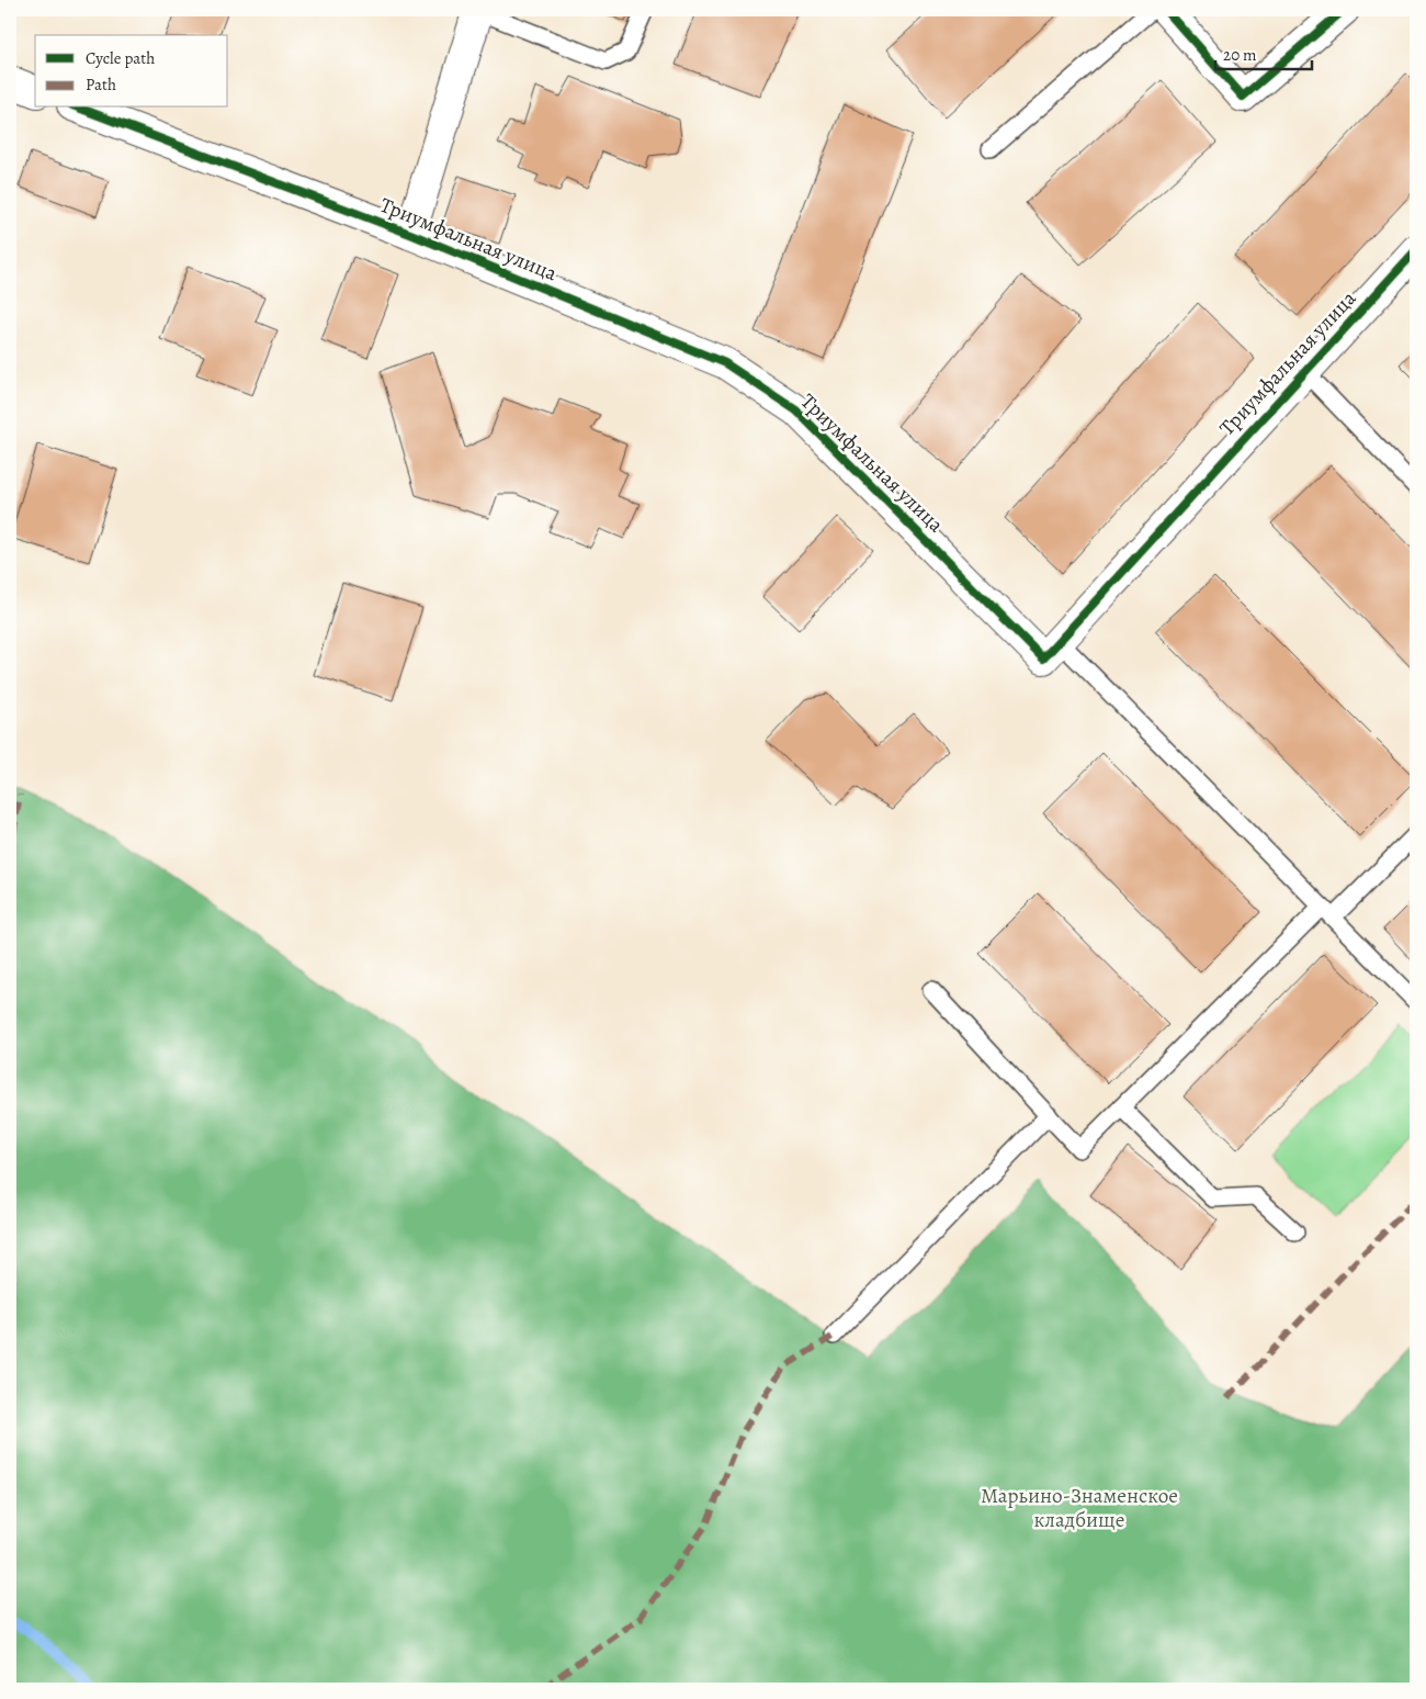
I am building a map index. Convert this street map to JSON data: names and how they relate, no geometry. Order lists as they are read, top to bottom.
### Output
{
  "streets": {
    "street": ["Триумфальная улица"]
  },
  "parks": ["Марьино-Знаменское кладбище"],
  "legend": ["Cycle path", "Path"],
  "scale_bar": "20 m"
}
